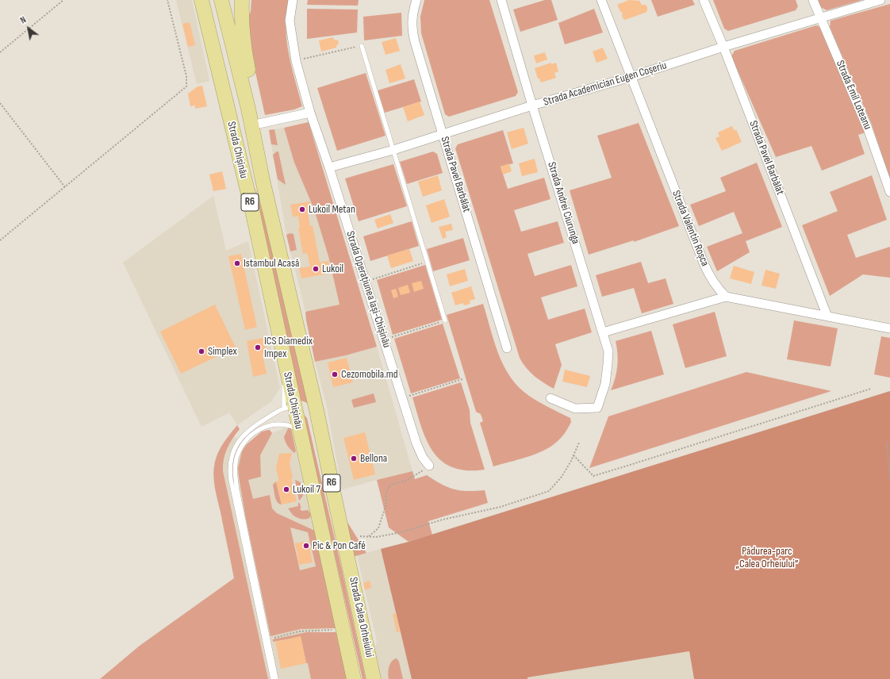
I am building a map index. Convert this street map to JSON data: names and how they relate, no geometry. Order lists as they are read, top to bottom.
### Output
{
  "streets": {
    "highway": ["Strada Chișinău", "R6", "Strada Calea Orheiului"],
    "street": [
      "Strada Academician Eugen Coșeriu",
      "Strada Emil Loteanu",
      "Strada Pavel Barbălat",
      "Strada Andrei Ciurunga",
      "Strada Valentin Roșca",
      "Strada Operațiunea Iași-Chișinău"
    ]
  },
  "crossings": [
    ["Strada Academician Eugen Coșeriu", "Strada Emil Loteanu"],
    ["Strada Academician Eugen Coșeriu", "Strada Pavel Barbălat"],
    ["Strada Academician Eugen Coșeriu", "Strada Andrei Ciurunga"],
    ["Strada Academician Eugen Coșeriu", "Strada Valentin Roșca"],
    ["Strada Academician Eugen Coșeriu", "Strada Operațiunea Iași-Chișinău"],
    ["Strada Chișinău", "Strada Calea Orheiului"]
  ],
  "parks": ["Pădurea-parc „Calea Orheiului”"],
  "places": [
    "Lukoil Metan",
    "Istambul Acasă",
    "Lukoil",
    "ICS Diamedix Impex",
    "Simplex",
    "Cezomobila.md",
    "Bellona",
    "Lukoil 7",
    "Pic & Pon Café"
  ],
  "north": "top left"
}
